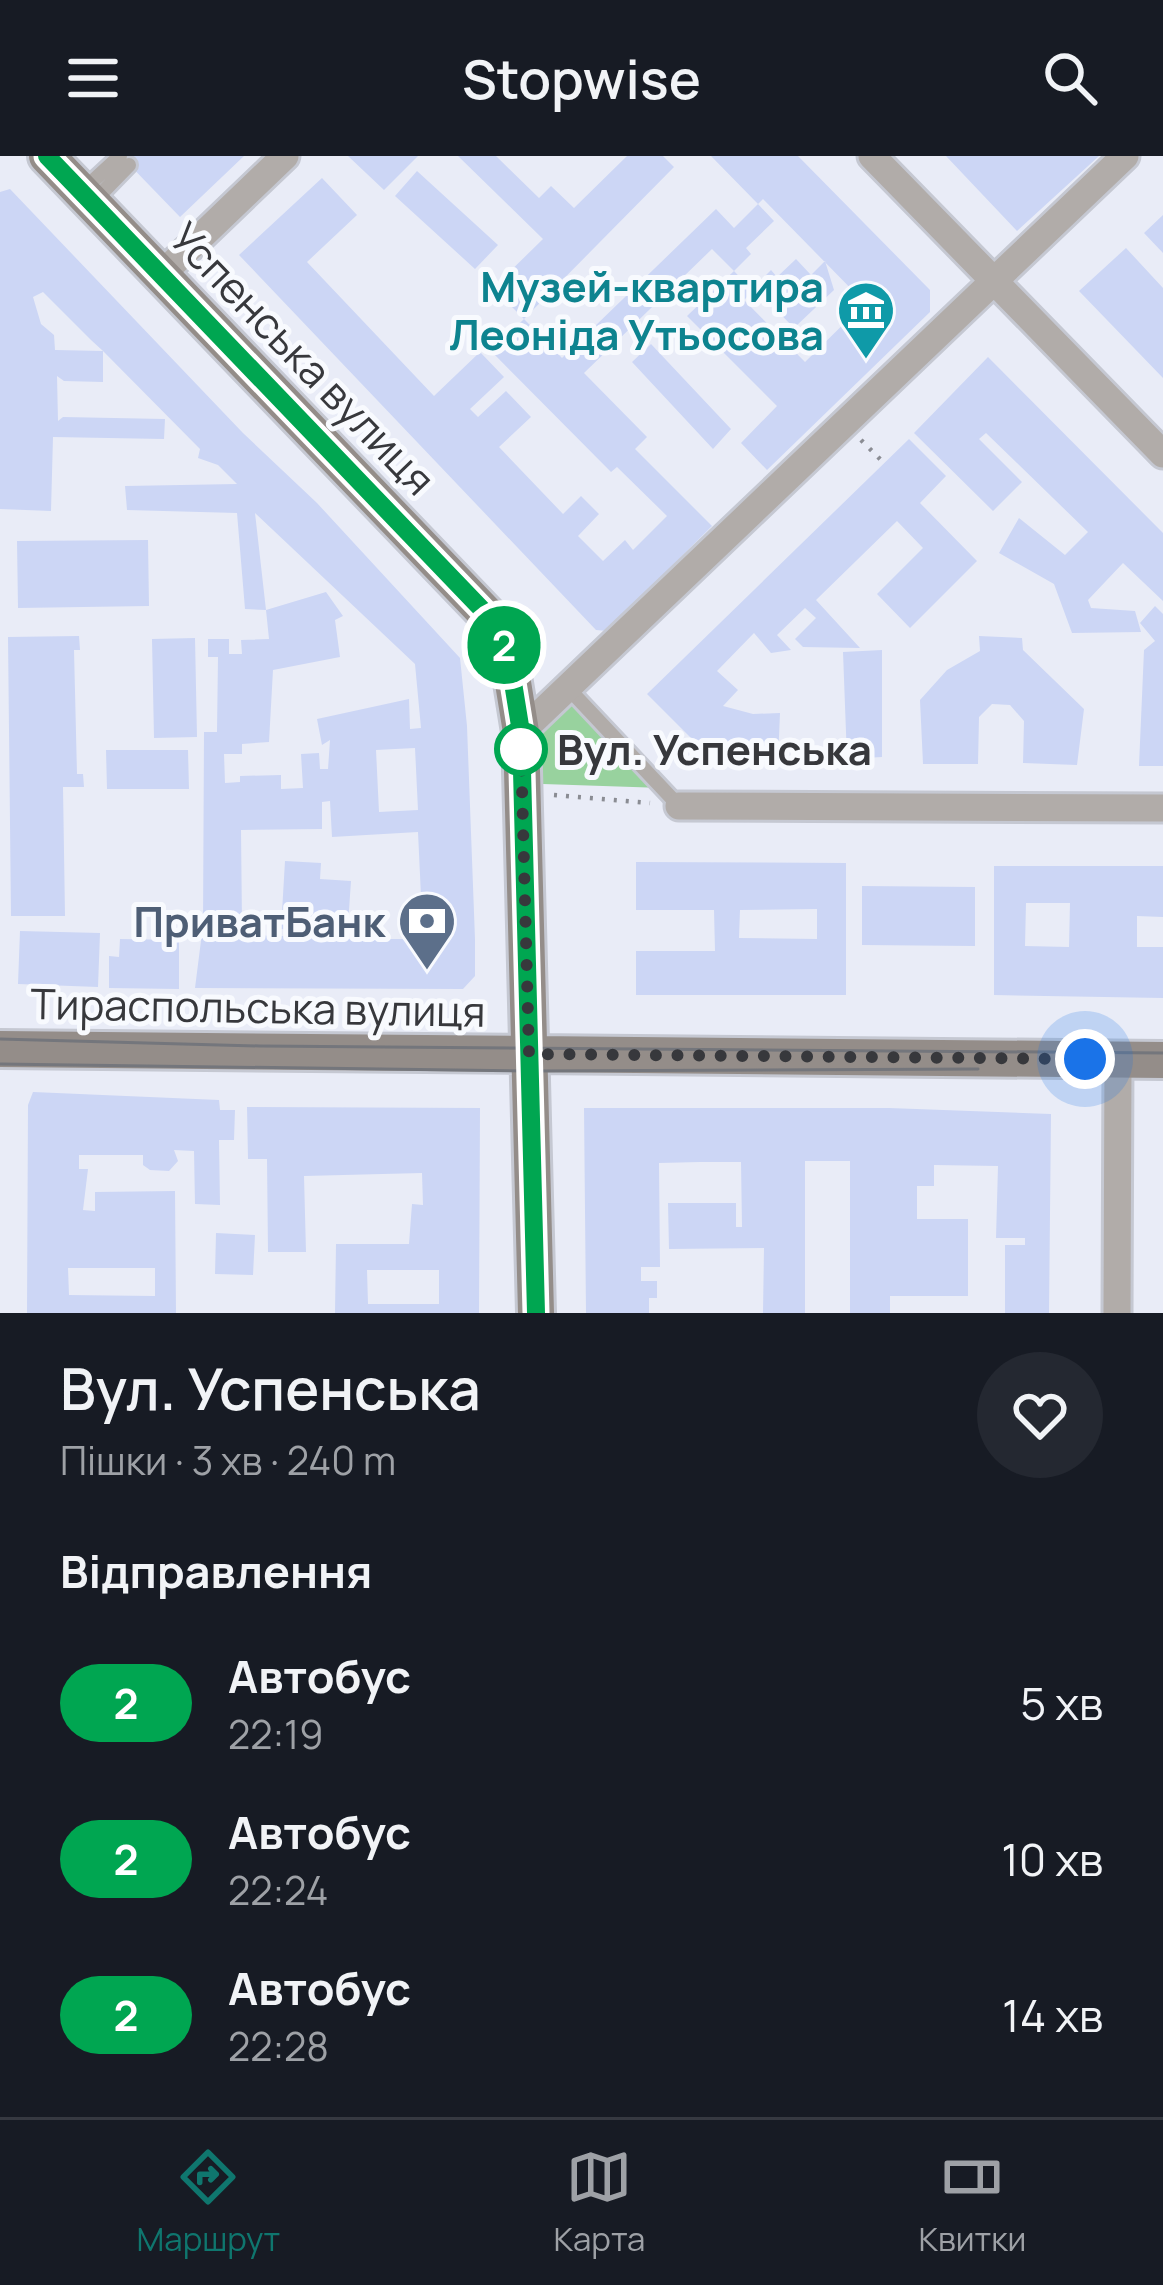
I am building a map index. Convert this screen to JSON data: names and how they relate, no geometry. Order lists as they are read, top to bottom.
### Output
{
  "streets": {
    "street": ["Успенська вулиця", "Тираспольська вулиця"]
  },
  "places": {
    "museum": ["Музей-квартира Леоніда Утьосова"],
    "other": ["Вул. Успенська"],
    "bank": ["ПриватБанк"]
  },
  "lines": ["bus line 2"],
  "page": {
    "header": "Stopwise",
    "on_map": "2",
    "heading": [
      ["Вул. Успенська", "Пішки · 3 хв · 240 m"],
      "Відправлення"
    ],
    "list": [
      {
        "mark": "2",
        "name": "Автобус",
        "note": "22:19",
        "value": "5 хв"
      },
      {
        "mark": "2",
        "name": "Автобус",
        "note": "22:24",
        "value": "10 хв"
      },
      {
        "mark": "2",
        "name": "Автобус",
        "note": "22:28",
        "value": "14 хв"
      }
    ],
    "tabs": ["Маршрут", "Карта", "Квитки"]
  }
}
